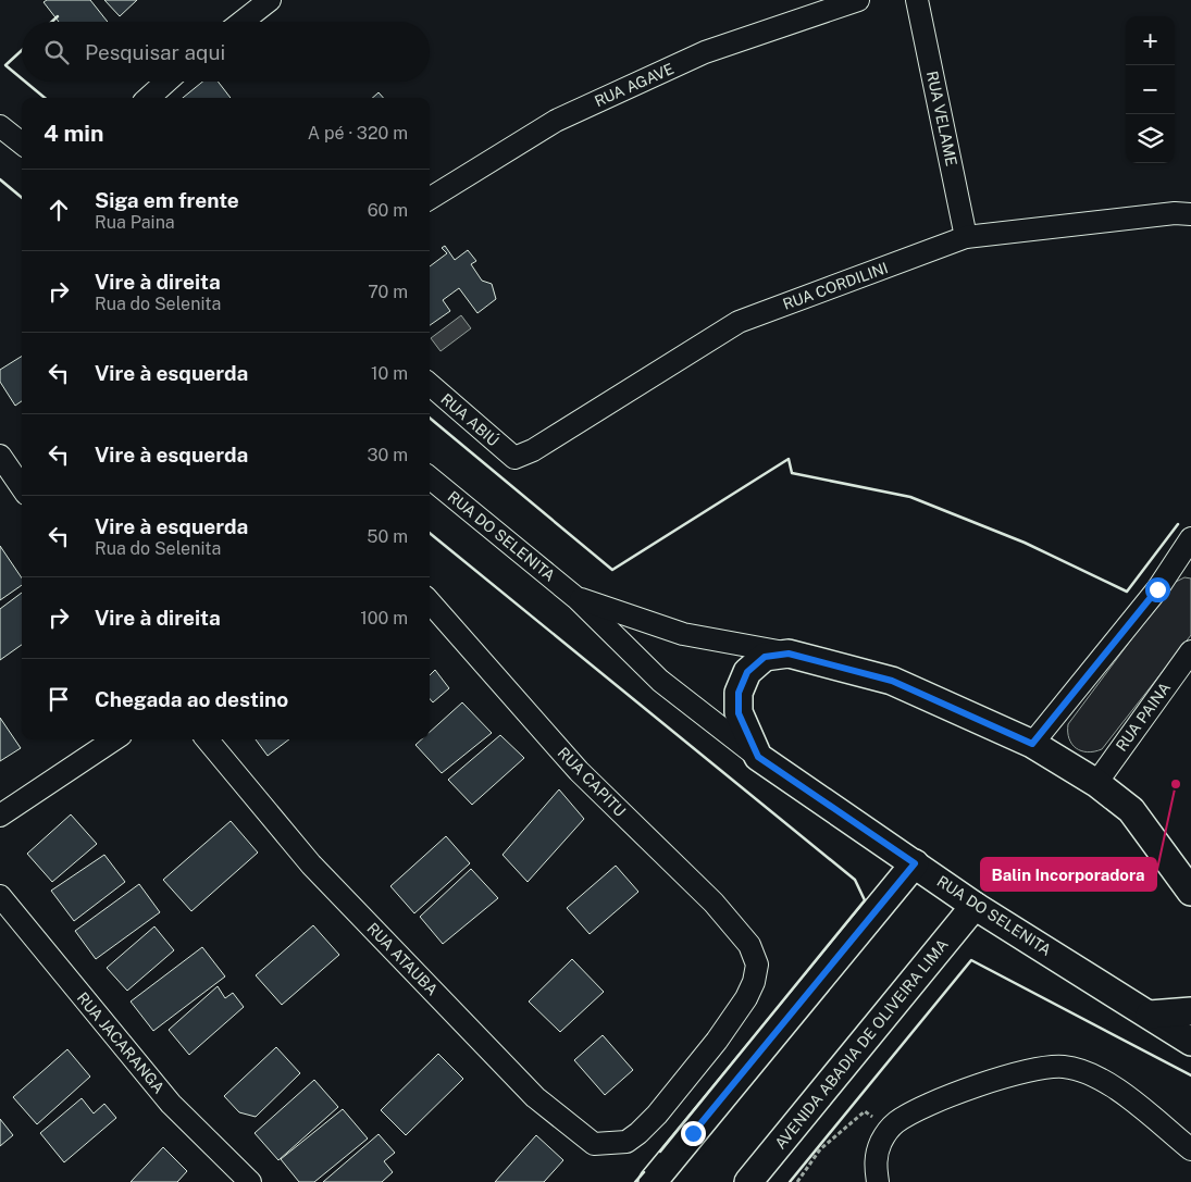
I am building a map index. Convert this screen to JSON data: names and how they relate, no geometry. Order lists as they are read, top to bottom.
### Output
{
  "streets": {
    "street": [
      "RUA AGAVE",
      "RUA VELAME",
      "RUA CORDILINI",
      "RUA ABIÚ",
      "RUA DO SELENITA",
      "RUA PAINA",
      "RUA CAPITU",
      "RUA ATAUBA",
      "RUA JACARANGA",
      "AVENIDA ABADIA DE OLIVEIRA LIMA"
    ]
  },
  "crossings": [
    ["RUA VELAME", "RUA CORDILINI"],
    ["RUA CORDILINI", "RUA ABIÚ"],
    ["RUA DO SELENITA", "RUA PAINA"],
    ["RUA DO SELENITA", "AVENIDA ABADIA DE OLIVEIRA LIMA"],
    ["RUA CAPITU", "RUA ATAUBA"]
  ],
  "places": ["Balin Incorporadora"],
  "page": {
    "map_buttons": ["+", "−"],
    "search": "Pesquisar aqui",
    "heading": ["4 min", "A pé · 320 m"],
    "list": [
      ["Siga em frente", "Rua Paina", "60 m"],
      ["Vire à direita", "Rua do Selenita", "70 m"],
      ["Vire à esquerda", "10 m"],
      ["Vire à esquerda", "30 m"],
      ["Vire à esquerda", "Rua do Selenita", "50 m"],
      ["Vire à direita", "100 m"],
      "Chegada ao destino"
    ]
  }
}
